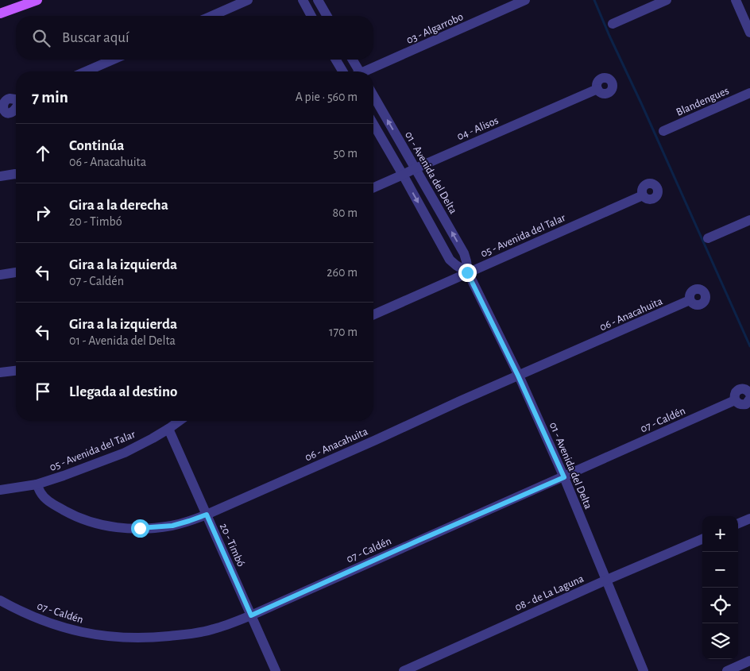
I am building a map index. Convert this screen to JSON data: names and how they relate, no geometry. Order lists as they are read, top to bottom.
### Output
{
  "streets": {
    "street": [
      "03 - Algarrobo",
      "Blandengues",
      "04 - Alisos",
      "01 - Avenida del Delta",
      "05 - Avenida del Talar",
      "06 - Anacahuita",
      "07 - Caldén",
      "20 - Timbó",
      "08 - de La Laguna"
    ]
  },
  "crossings": [
    ["04 - Alisos", "01 - Avenida del Delta"],
    ["01 - Avenida del Delta", "05 - Avenida del Talar"],
    ["01 - Avenida del Delta", "06 - Anacahuita"],
    ["01 - Avenida del Delta", "07 - Caldén"],
    ["01 - Avenida del Delta", "08 - de La Laguna"],
    ["05 - Avenida del Talar", "06 - Anacahuita"],
    ["05 - Avenida del Talar", "20 - Timbó"],
    ["06 - Anacahuita", "20 - Timbó"],
    ["07 - Caldén", "20 - Timbó"]
  ],
  "page": {
    "search": "Buscar aquí",
    "heading": ["7 min", "A pie · 560 m"],
    "list": [
      ["Continúa", "06 - Anacahuita", "50 m"],
      ["Gira a la derecha", "20 - Timbó", "80 m"],
      ["Gira a la izquierda", "07 - Caldén", "260 m"],
      ["Gira a la izquierda", "01 - Avenida del Delta", "170 m"],
      "Llegada al destino"
    ],
    "map_buttons": ["+", "−"]
  }
}
